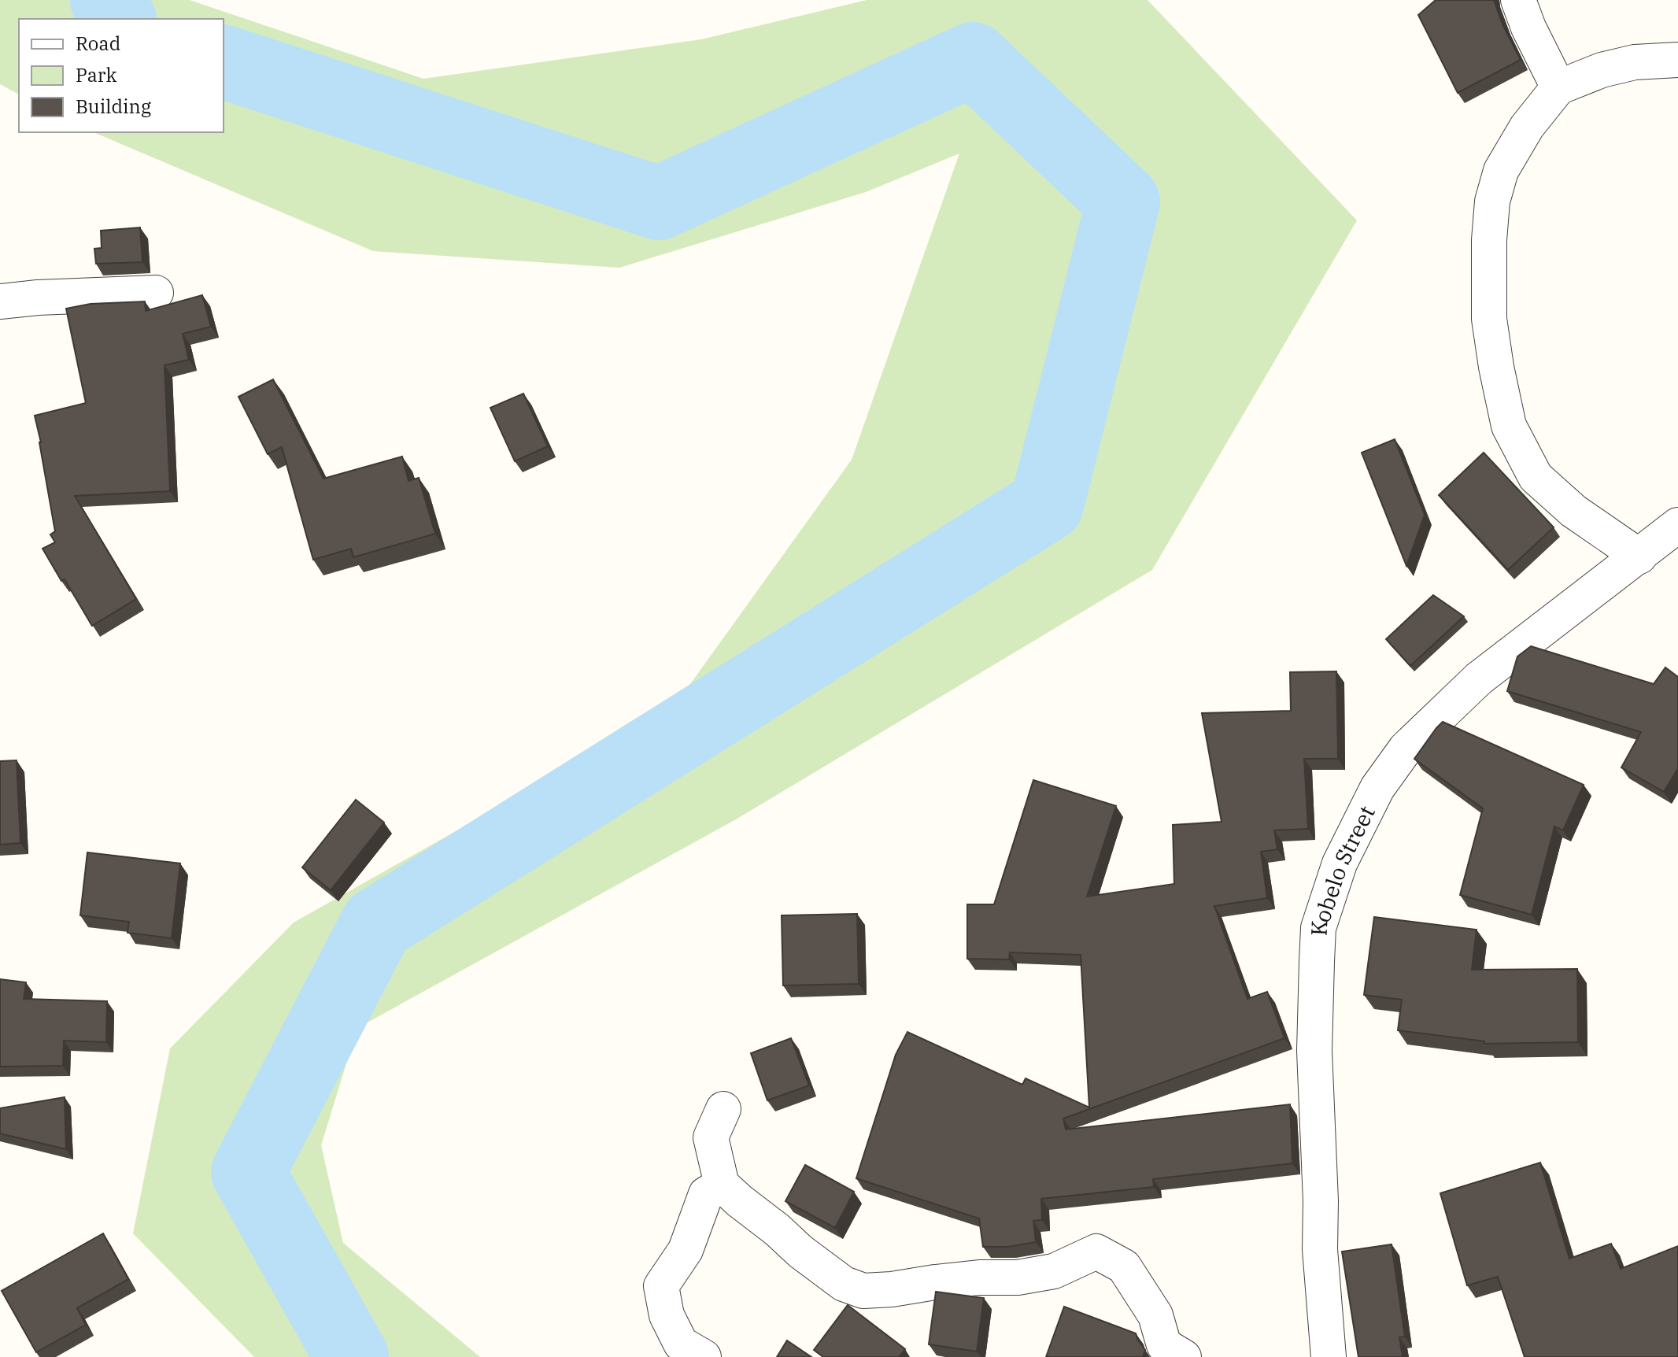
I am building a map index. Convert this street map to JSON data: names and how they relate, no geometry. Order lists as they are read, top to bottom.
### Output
{
  "streets": {
    "street": ["Kobelo Street"]
  },
  "legend": ["Road", "Park", "Building"]
}
